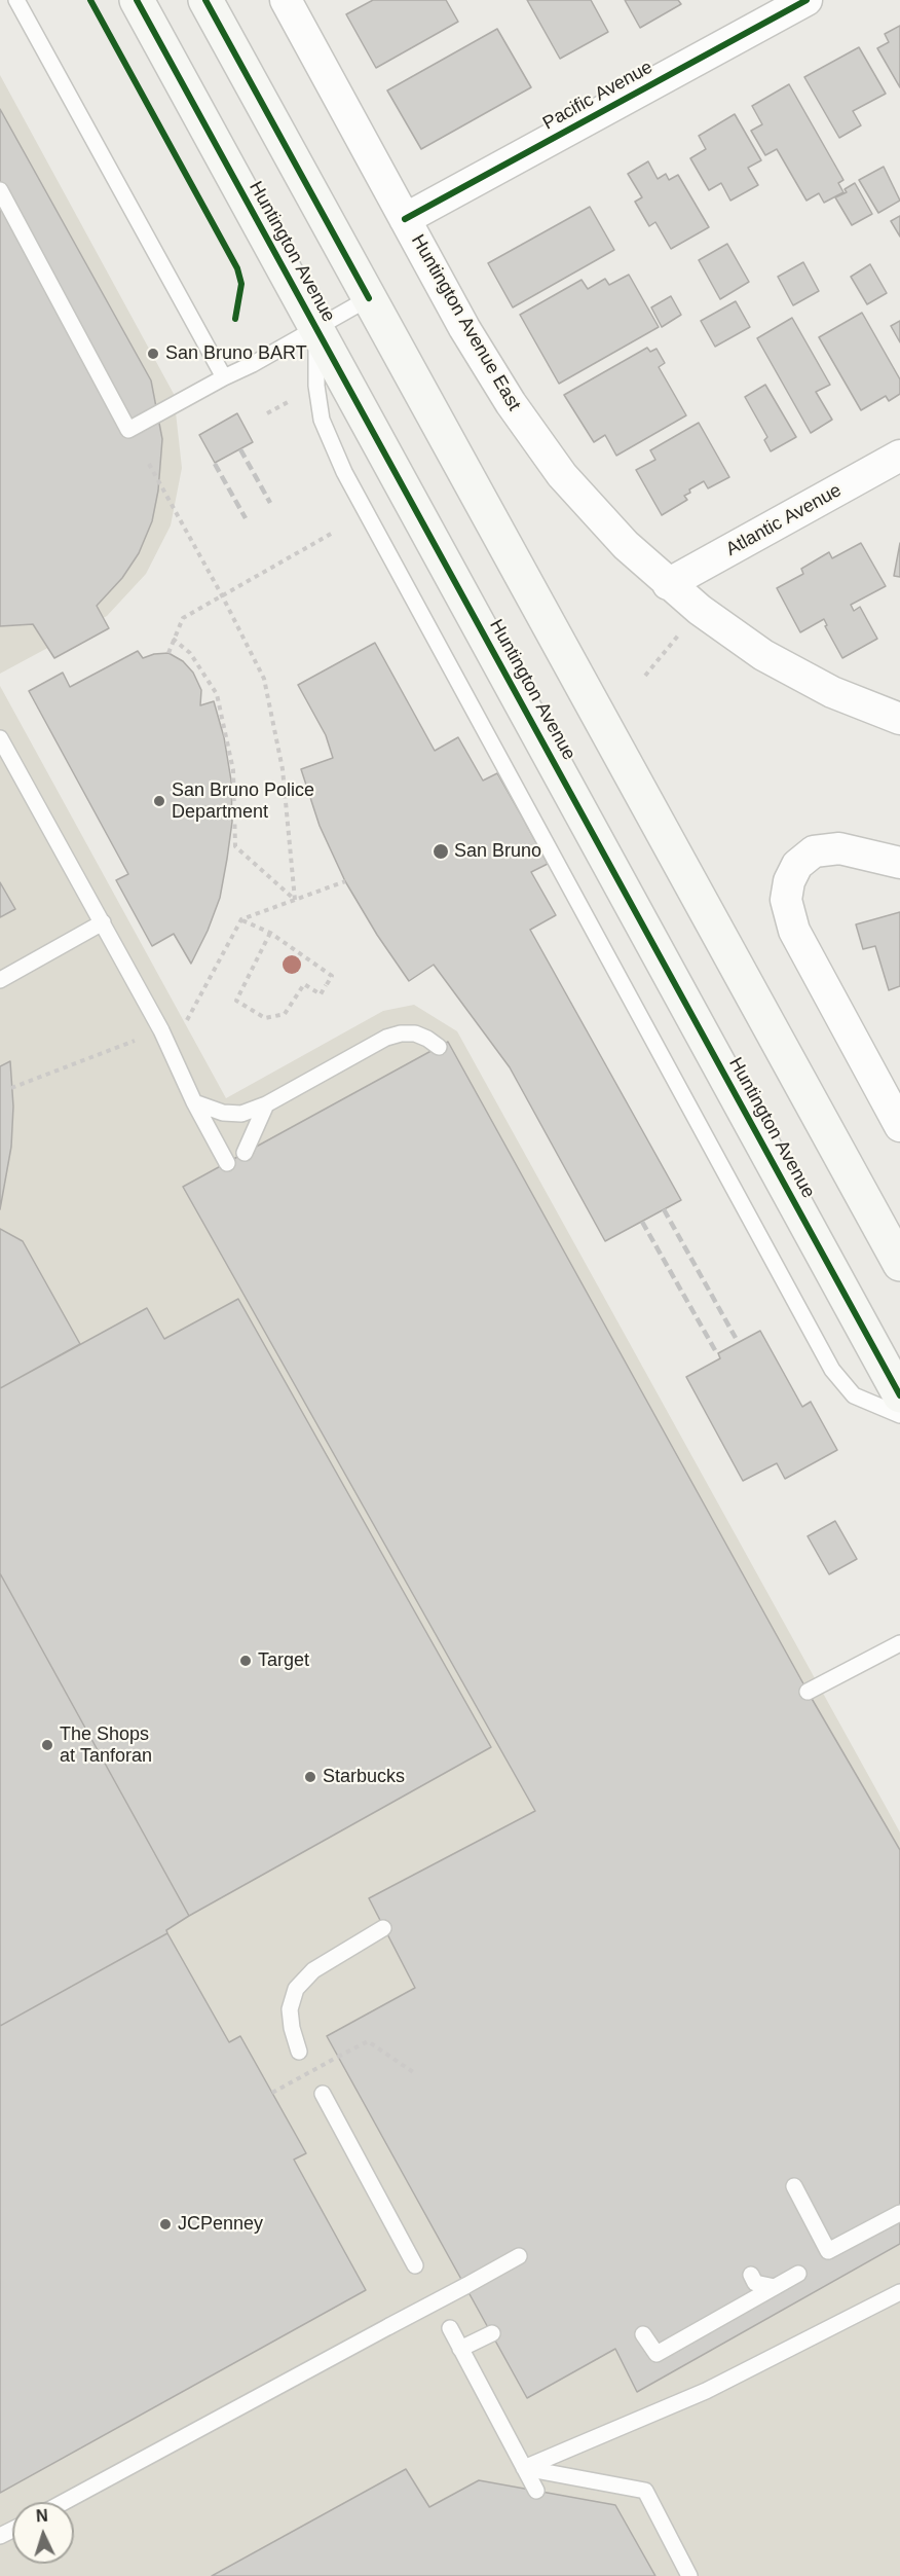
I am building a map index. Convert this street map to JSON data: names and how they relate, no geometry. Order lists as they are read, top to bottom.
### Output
{
  "streets": {
    "street": [
      "Pacific Avenue",
      "Huntington Avenue",
      "Huntington Avenue East",
      "Atlantic Avenue"
    ]
  },
  "crossings": [
    ["Pacific Avenue", "Huntington Avenue East"],
    ["Huntington Avenue East", "Atlantic Avenue"]
  ],
  "places": [
    "San Bruno BART",
    "San Bruno Police Department",
    "San Bruno",
    "Target",
    "The Shops at Tanforan",
    "Starbucks",
    "JCPenney"
  ],
  "north": "top"
}
